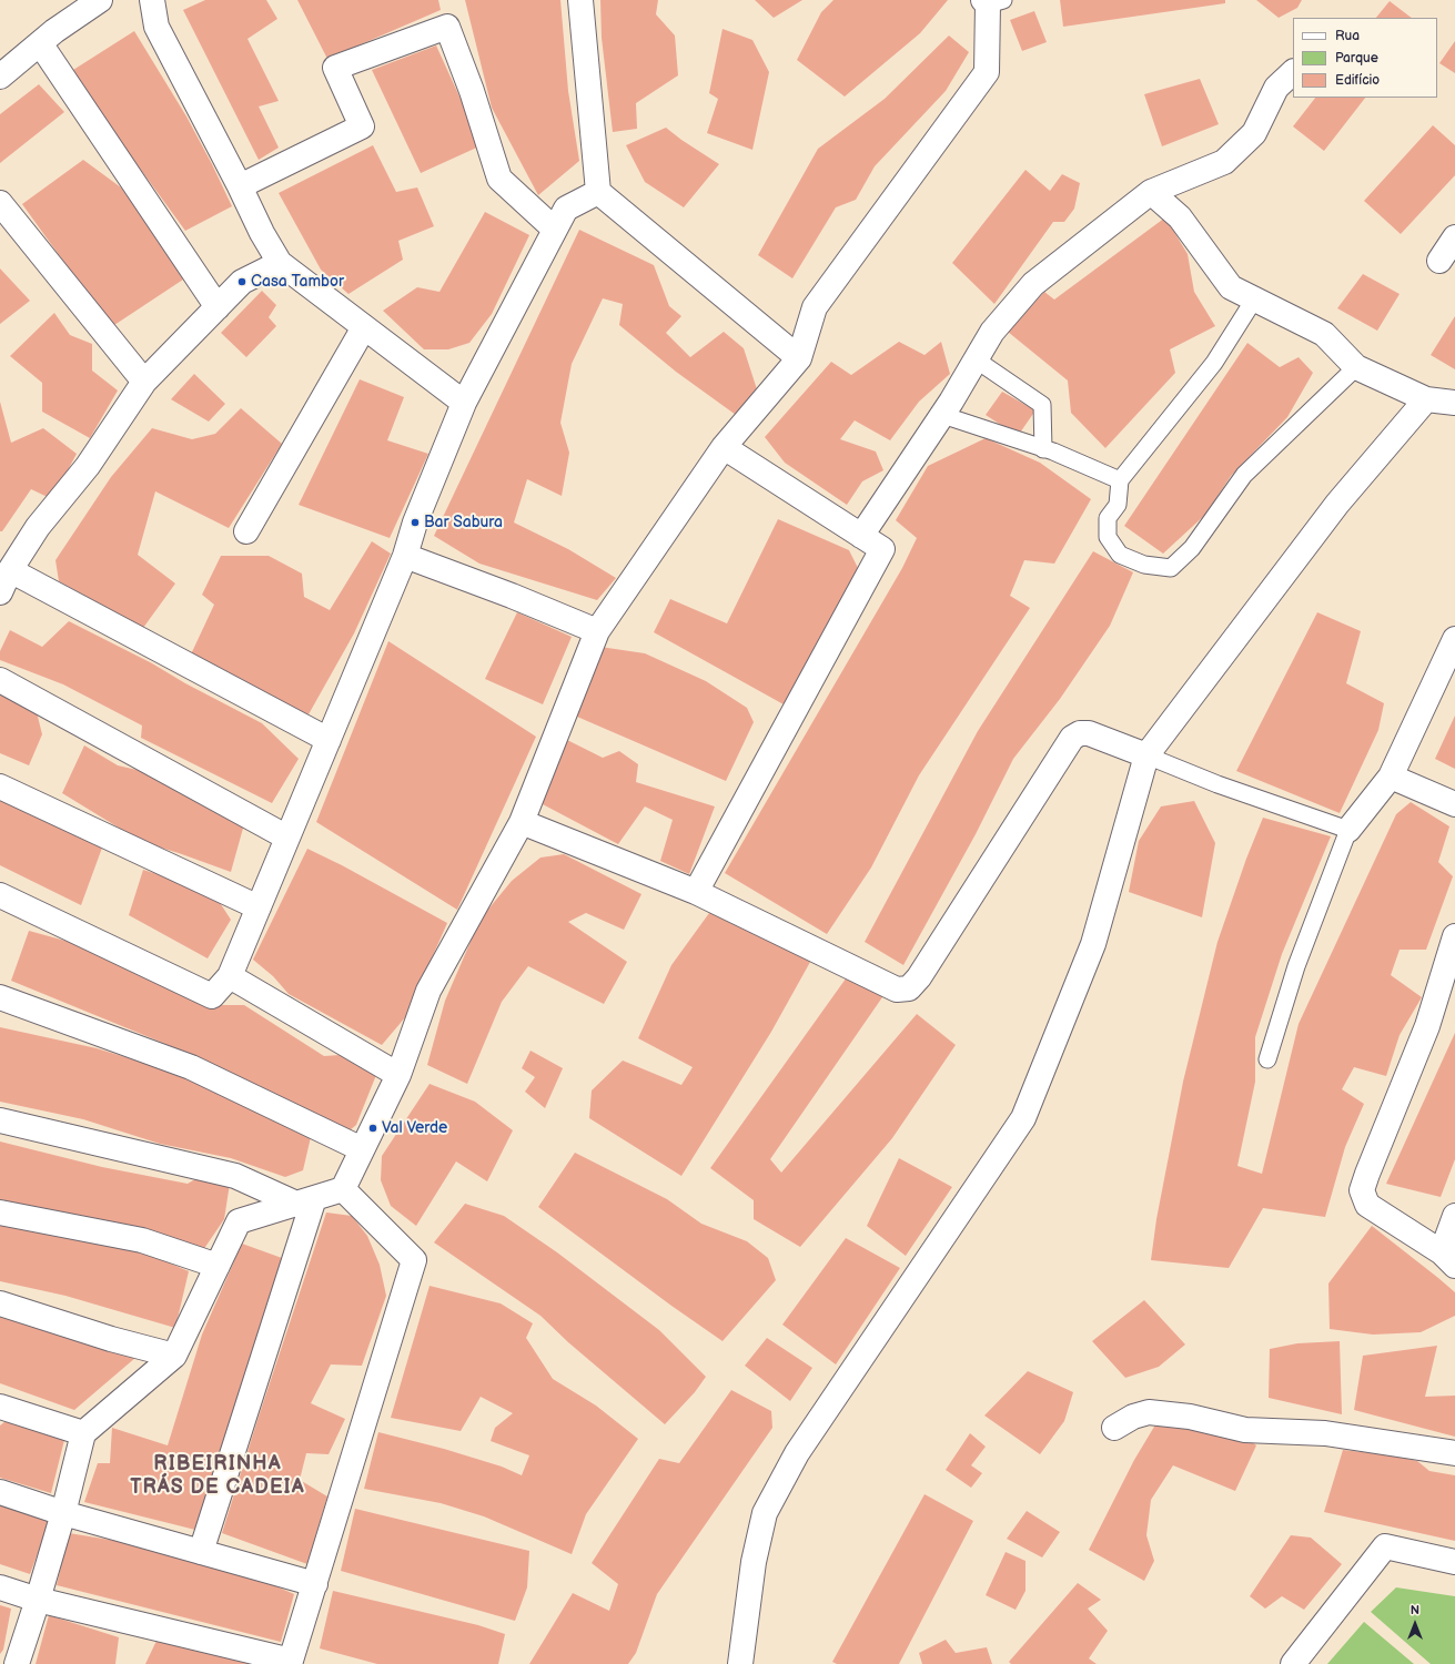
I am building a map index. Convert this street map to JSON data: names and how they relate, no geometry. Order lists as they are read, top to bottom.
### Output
{
  "districts": ["RIBEIRINHA TRÁS DE CADEIA"],
  "places": ["Casa Tambor", "Bar Sabura", "Val Verde"],
  "legend": ["Rua", "Parque", "Edifício"],
  "north": "top"
}
